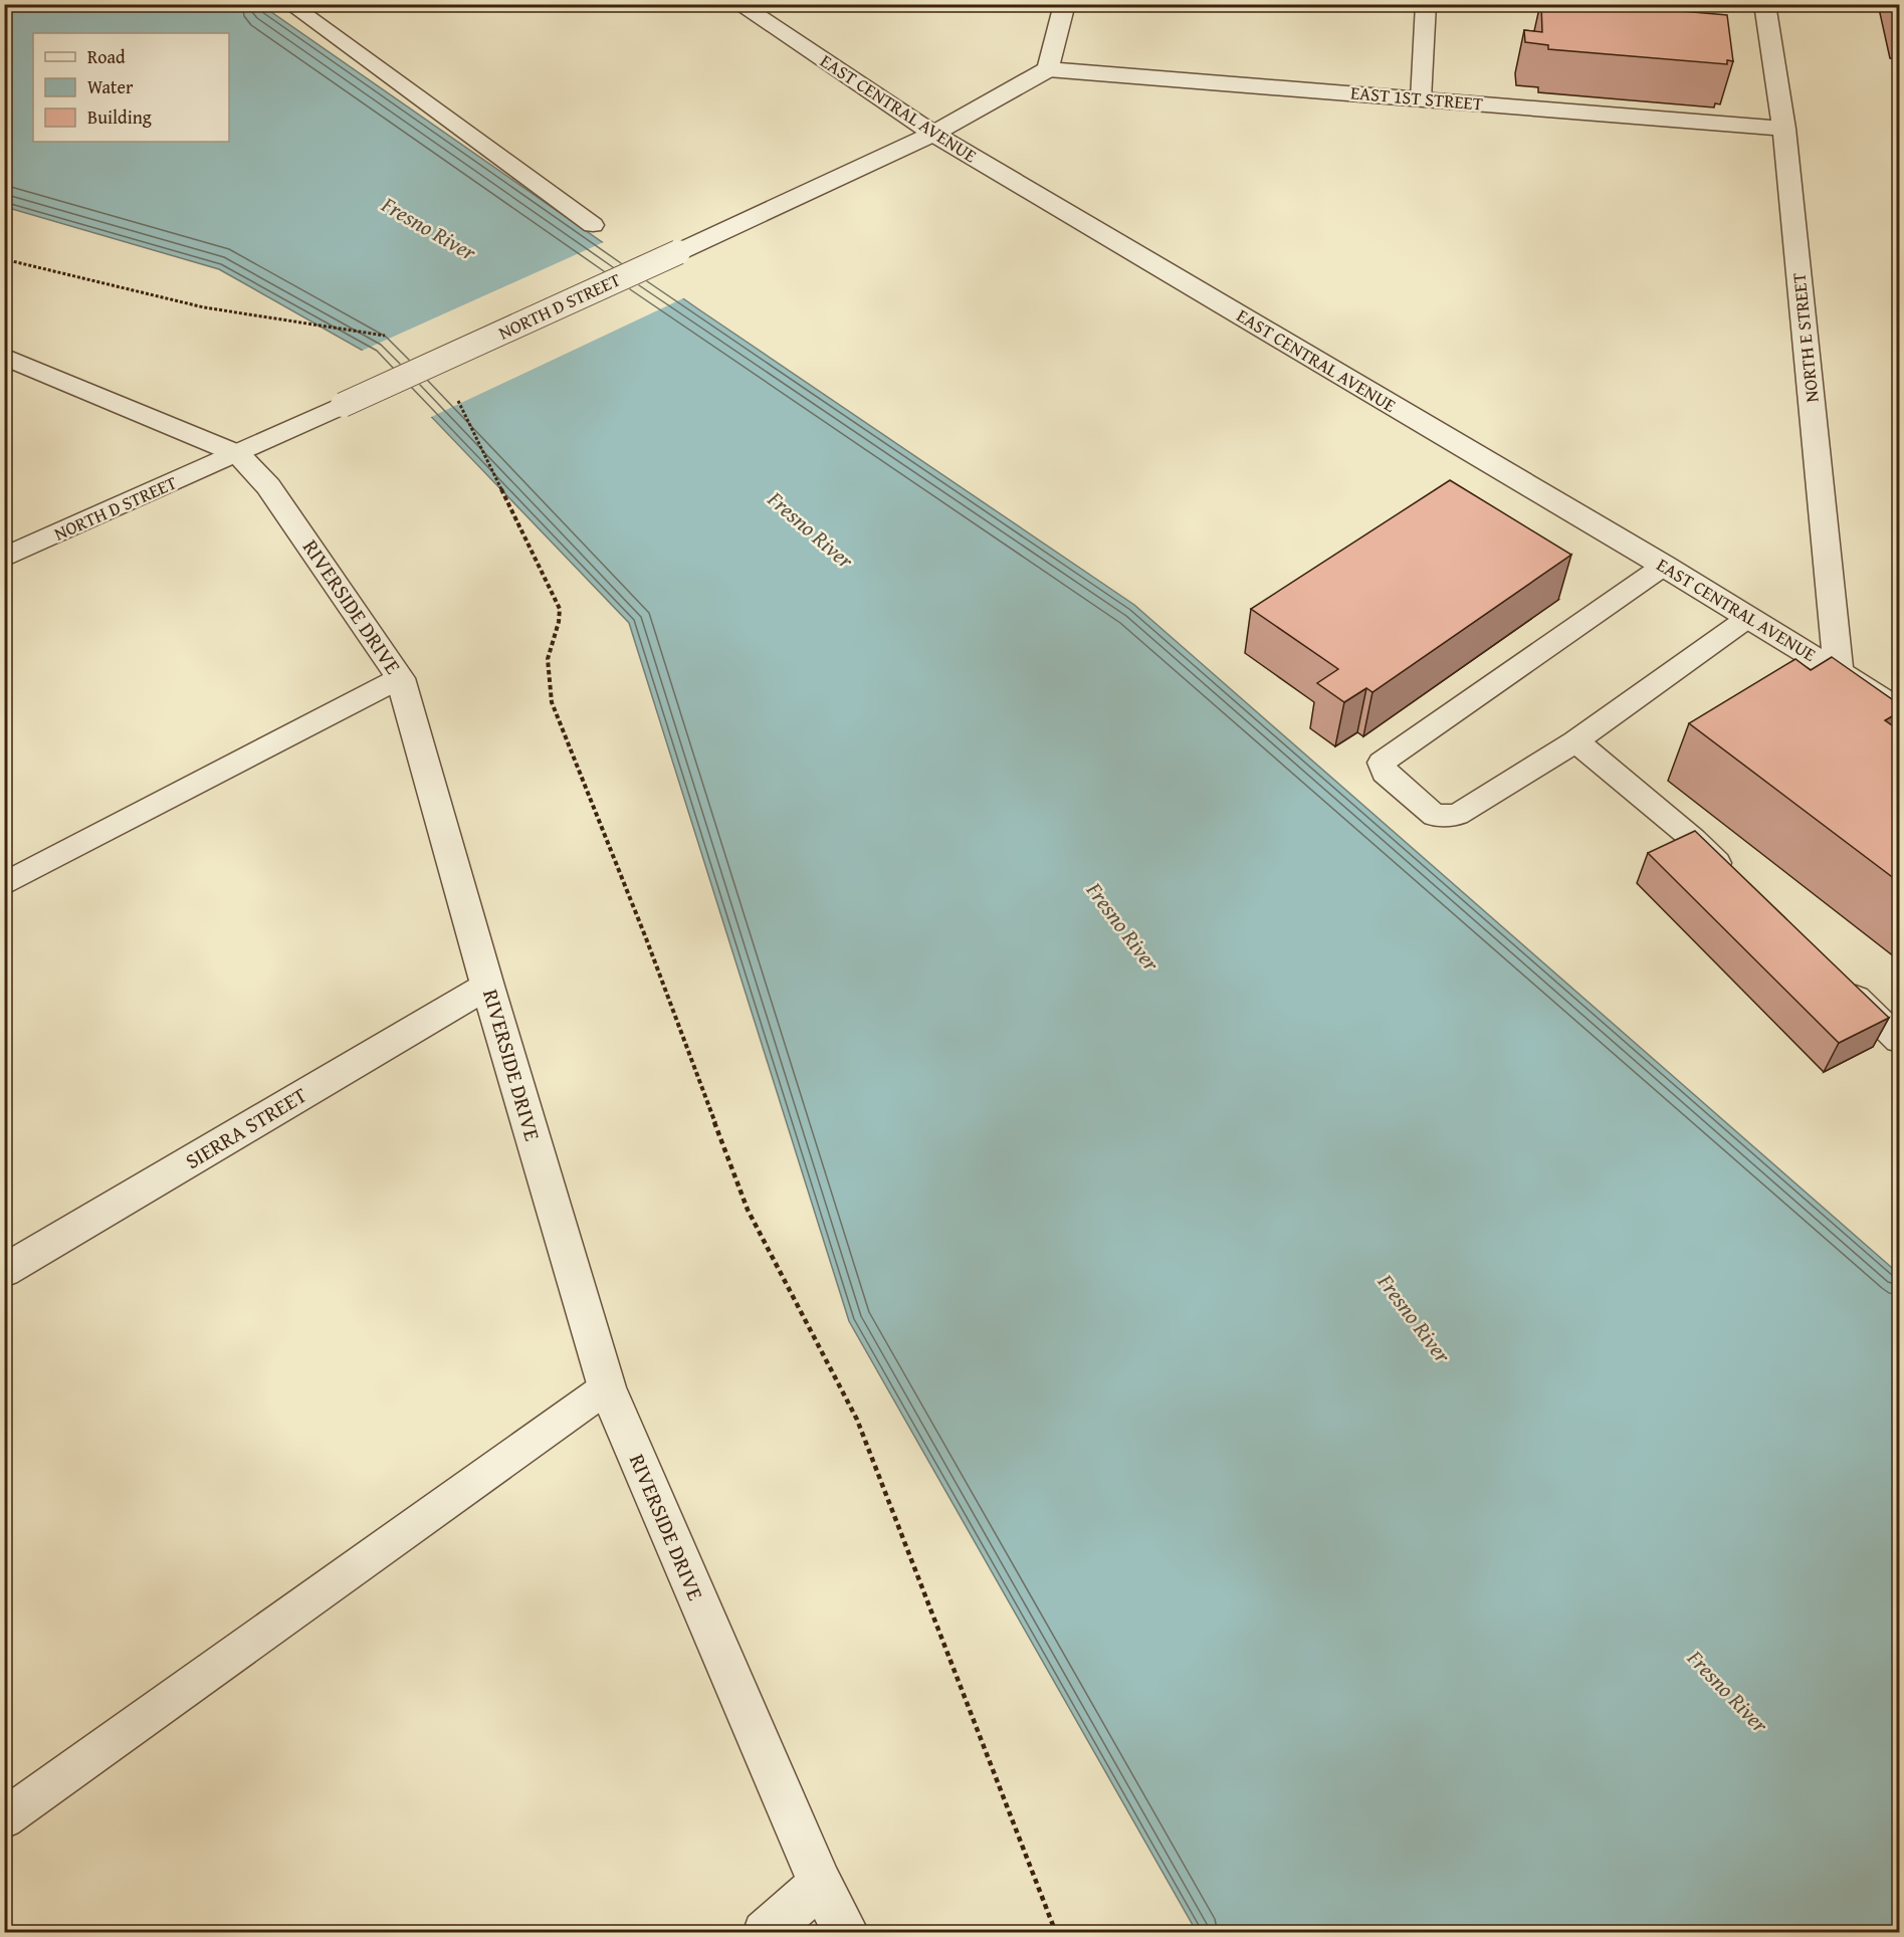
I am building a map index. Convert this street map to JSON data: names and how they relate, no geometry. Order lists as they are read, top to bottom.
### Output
{
  "streets": {
    "street": [
      "EAST 1ST STREET",
      "EAST CENTRAL AVENUE",
      "NORTH D STREET",
      "NORTH E STREET",
      "RIVERSIDE DRIVE",
      "SIERRA STREET"
    ]
  },
  "crossings": [
    ["EAST 1ST STREET", "NORTH D STREET"],
    ["EAST 1ST STREET", "NORTH E STREET"],
    ["EAST CENTRAL AVENUE", "NORTH D STREET"],
    ["EAST CENTRAL AVENUE", "NORTH E STREET"],
    ["NORTH D STREET", "RIVERSIDE DRIVE"],
    ["RIVERSIDE DRIVE", "SIERRA STREET"]
  ],
  "water": ["Fresno River"],
  "legend": ["Road", "Water", "Building"]
}
